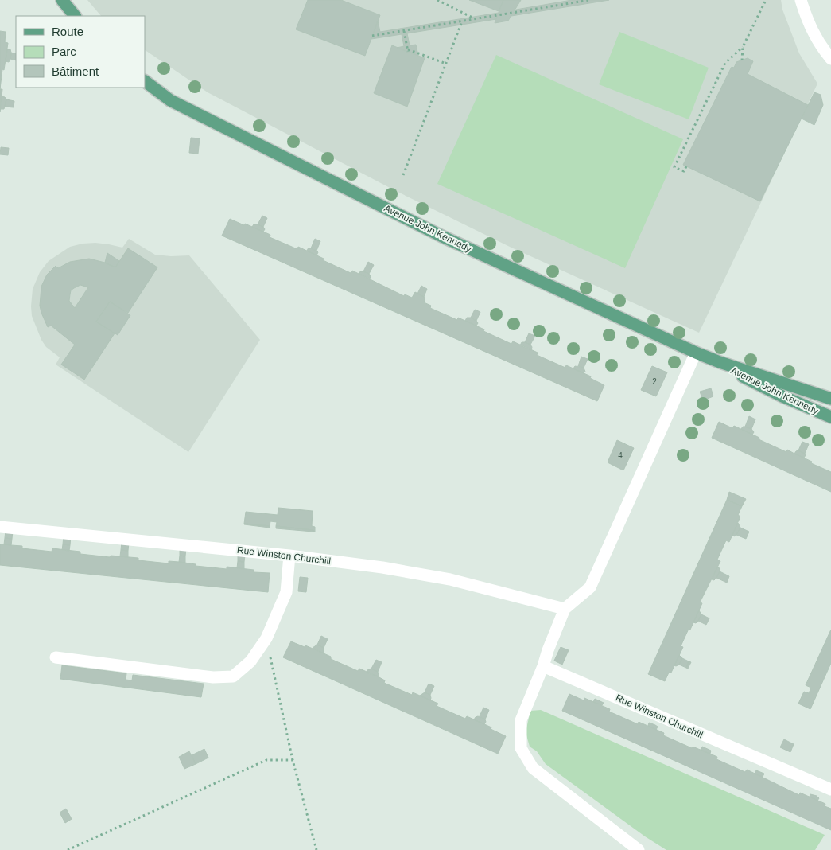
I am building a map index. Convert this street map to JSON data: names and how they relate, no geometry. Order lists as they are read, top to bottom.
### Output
{
  "streets": {
    "main road": ["Avenue John Kennedy"],
    "street": ["Rue Winston Churchill"]
  },
  "house_numbers": ["2", "4"],
  "legend": ["Route", "Parc", "Bâtiment"]
}
